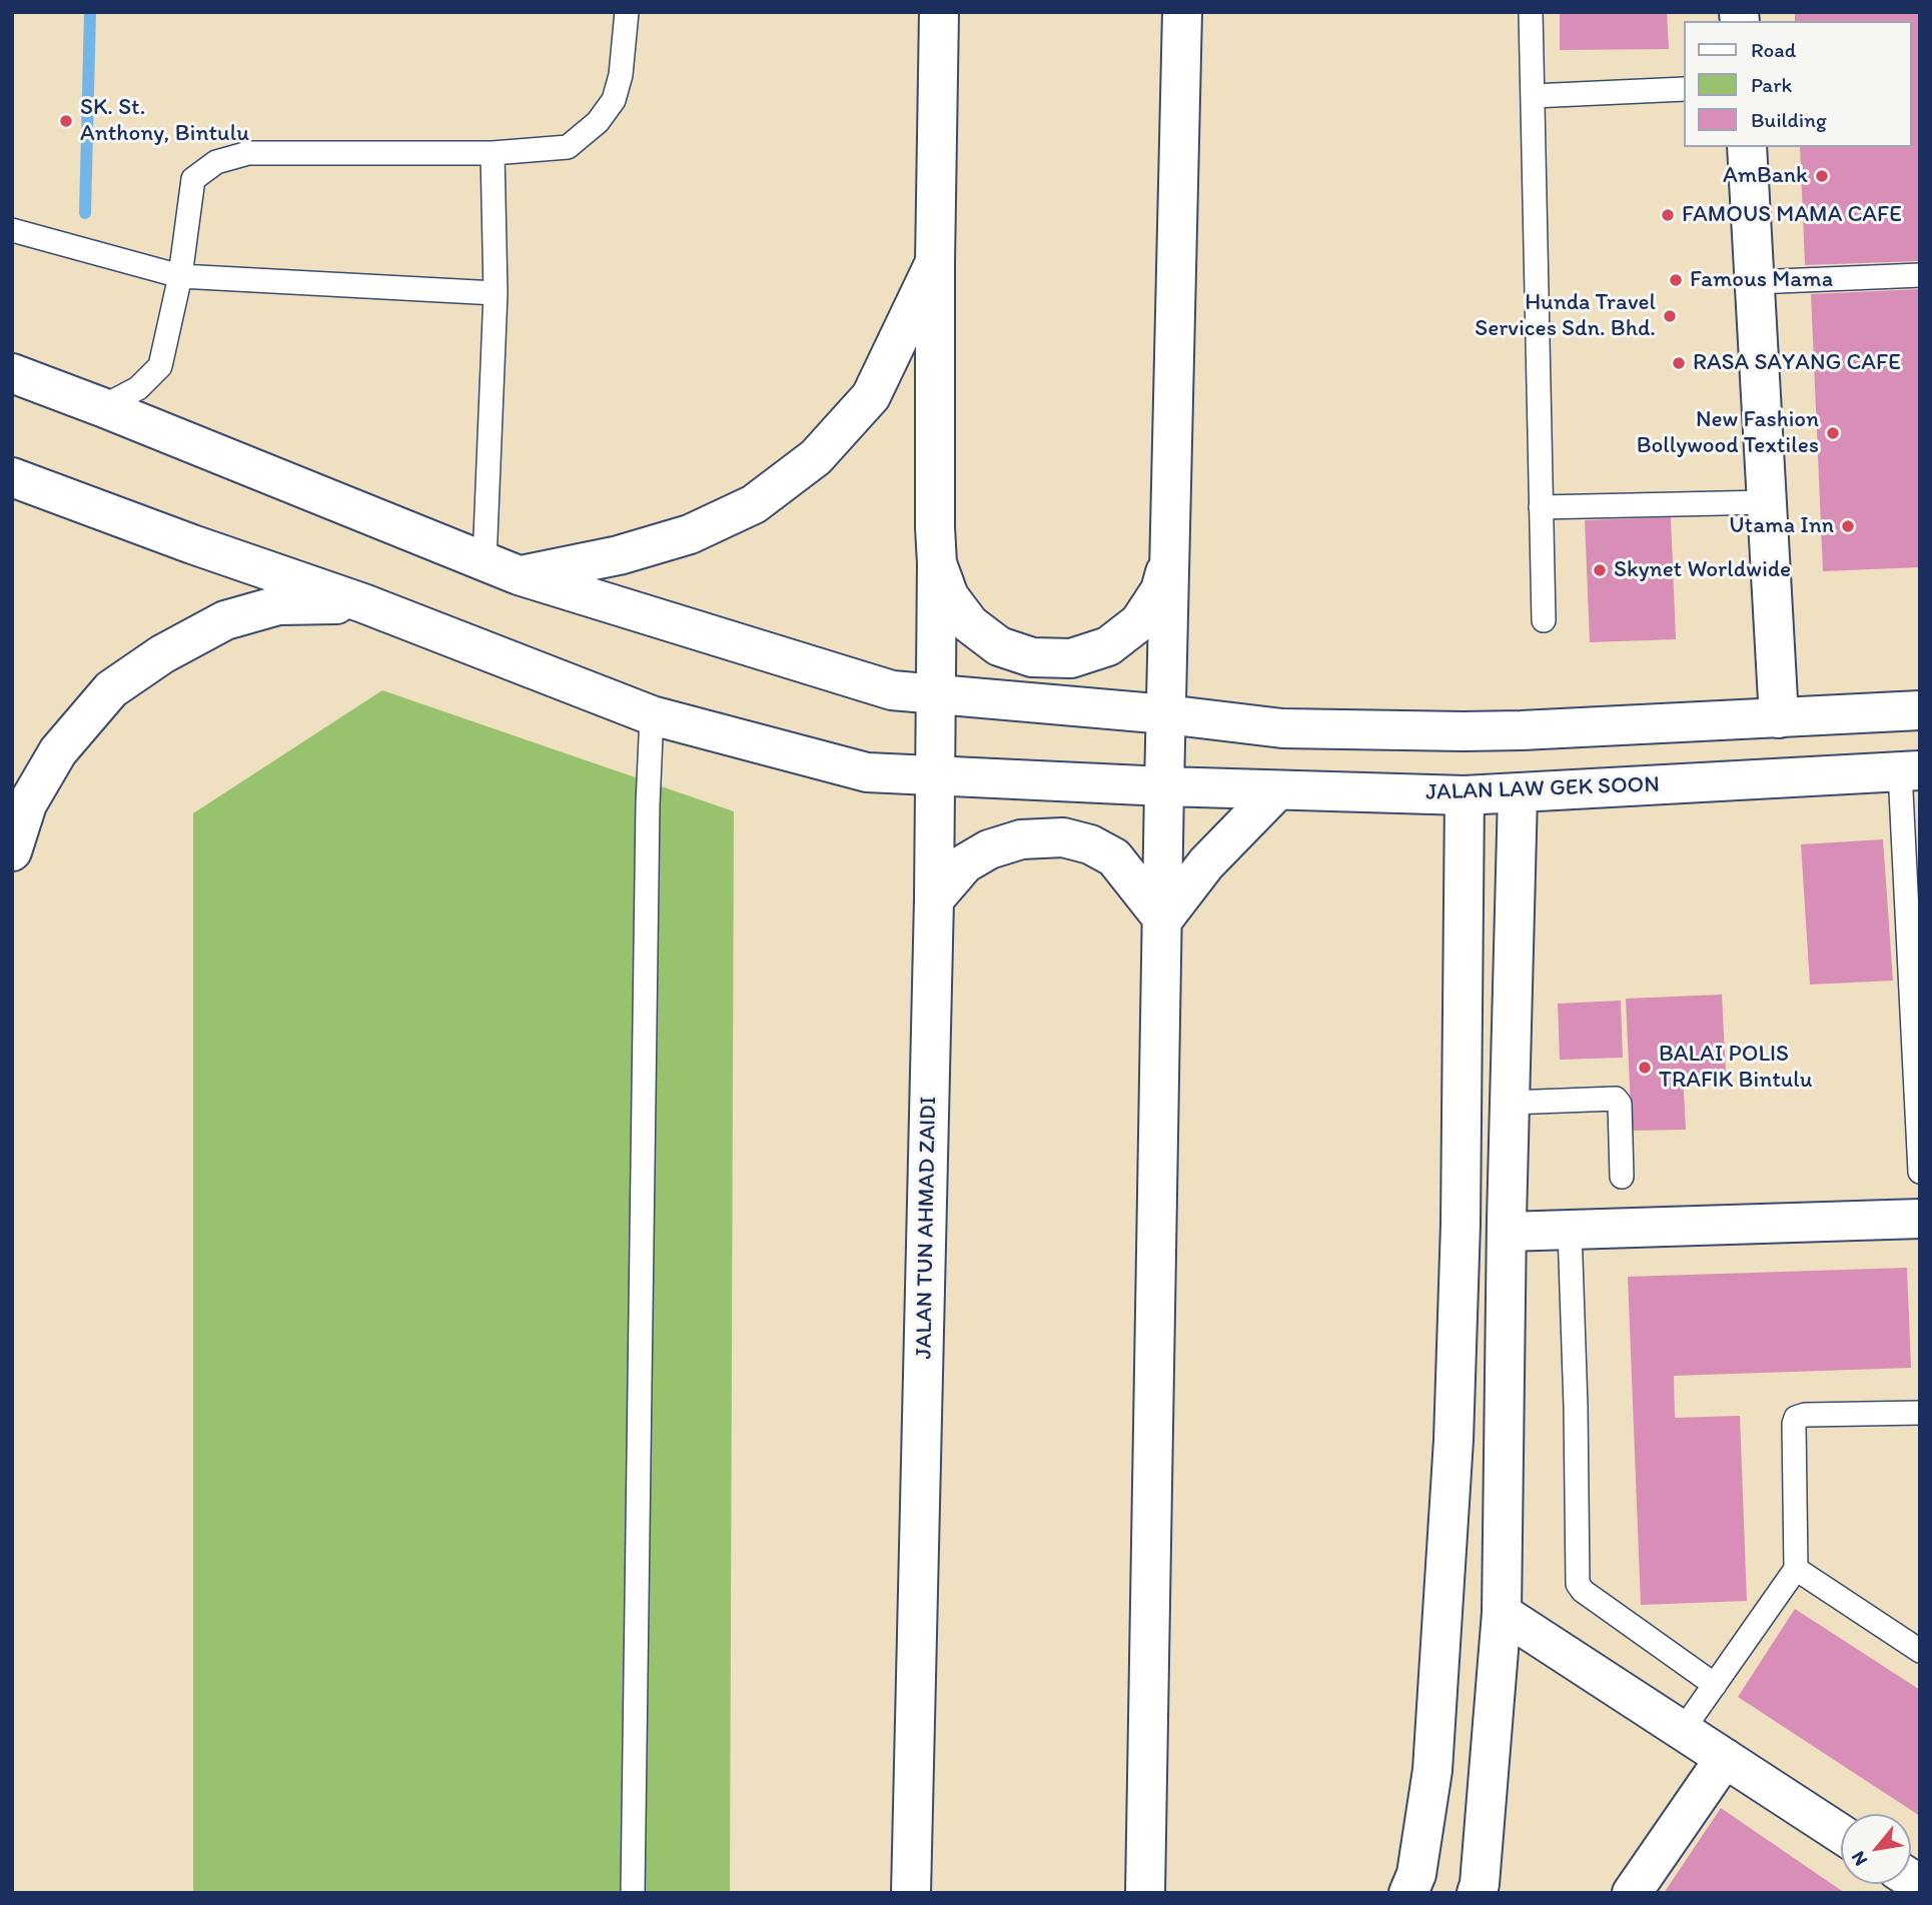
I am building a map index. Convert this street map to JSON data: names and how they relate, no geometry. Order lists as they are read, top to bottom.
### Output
{
  "streets": {
    "main road": ["JALAN LAW GEK SOON", "JALAN TUN AHMAD ZAIDI"]
  },
  "crossings": [
    ["JALAN LAW GEK SOON", "JALAN TUN AHMAD ZAIDI"]
  ],
  "places": [
    "SK. St. Anthony, Bintulu",
    "AmBank",
    "FAMOUS MAMA CAFE",
    "Famous Mama",
    "Hunda Travel Services Sdn. Bhd.",
    "RASA SAYANG CAFE",
    "New Fashion Bollywood Textiles",
    "Utama Inn",
    "Skynet Worldwide",
    "BALAI POLIS TRAFIK Bintulu"
  ],
  "legend": ["Road", "Park", "Building"],
  "north": "bottom left"
}
